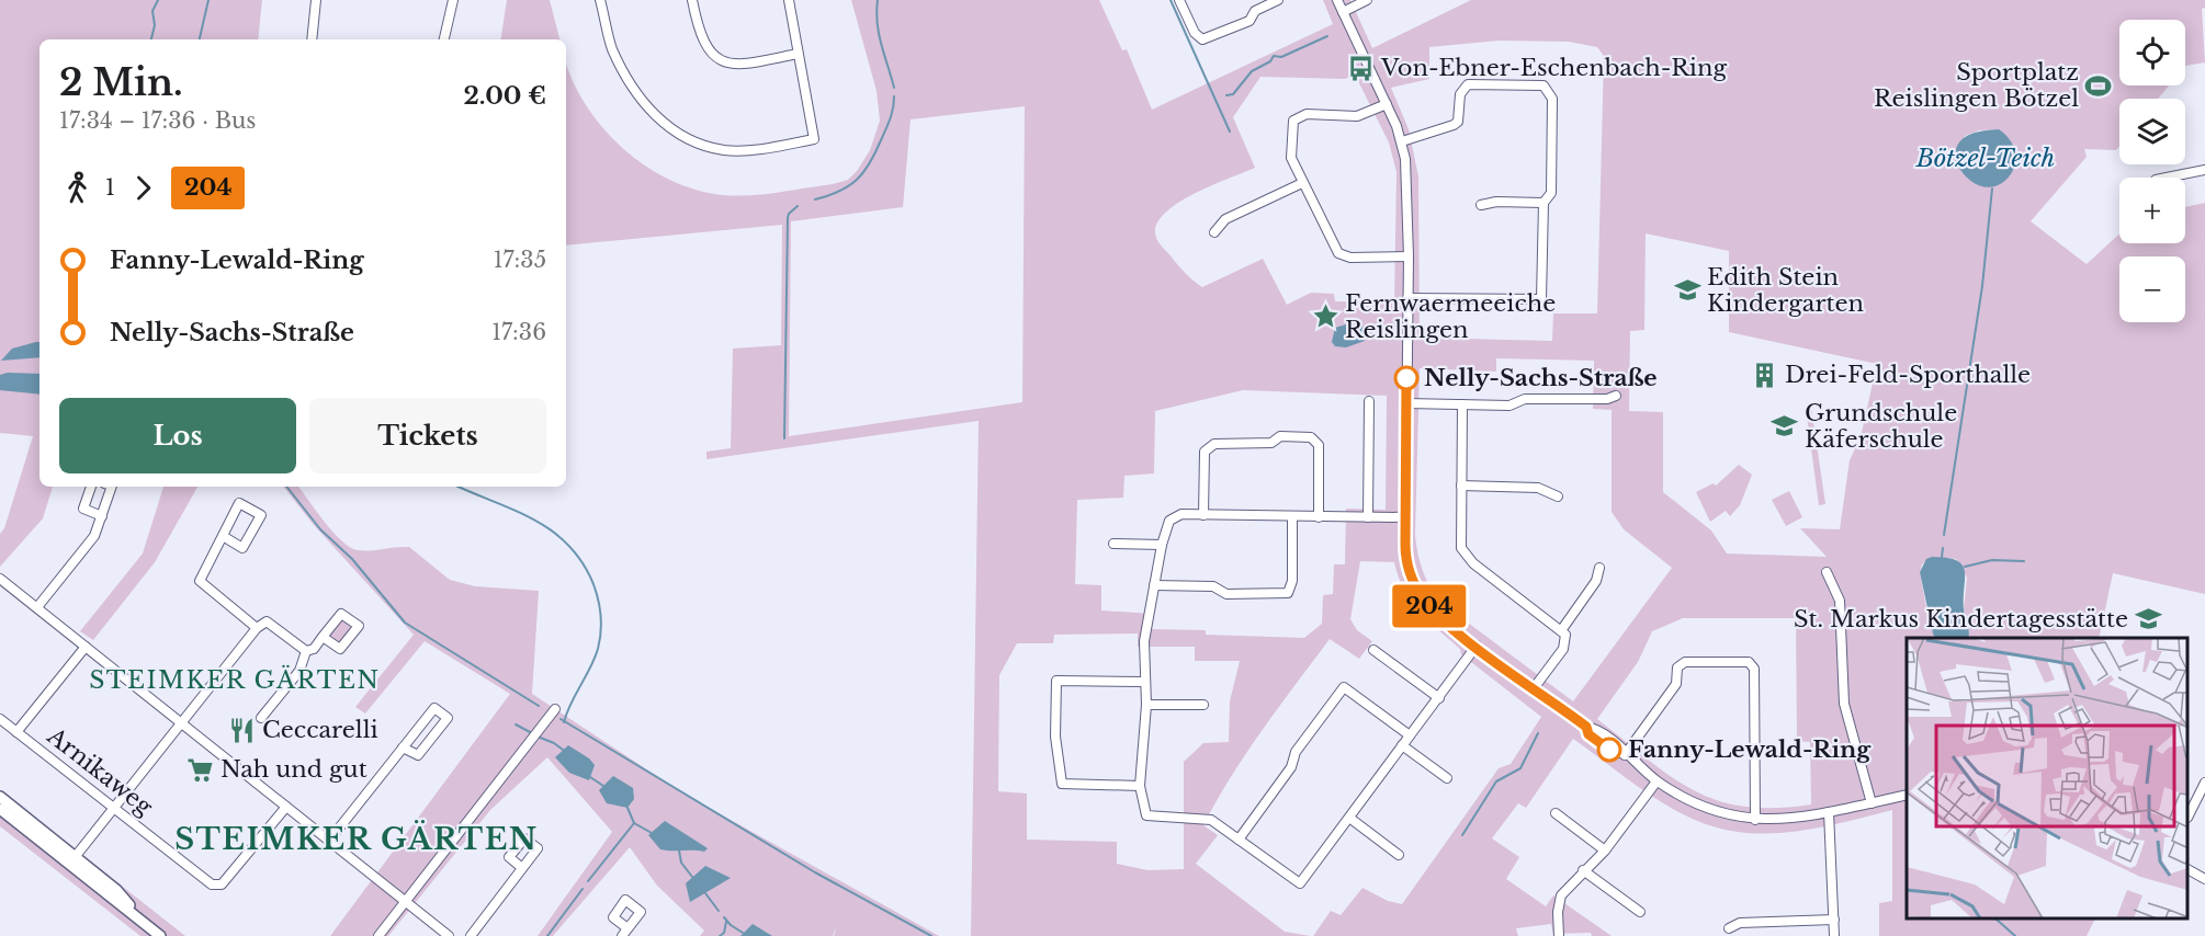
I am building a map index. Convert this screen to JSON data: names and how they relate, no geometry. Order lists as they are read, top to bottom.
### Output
{
  "streets": {
    "street": ["Arnikaweg"]
  },
  "districts": ["STEIMKER GÄRTEN", "STEIMKER GÄRTEN"],
  "water": ["Bötzel-Teich"],
  "places": {
    "bus stop": ["Von-Ebner-Eschenbach-Ring"],
    "sports": ["Sportplatz Reislingen Bötzel"],
    "school or university": ["Edith Stein Kindergarten", "Grundschule Käferschule", "St. Markus Kindertagesstätte"],
    "place": ["Fernwaermeeiche Reislingen"],
    "building": ["Drei-Feld-Sporthalle"],
    "other": ["Nelly-Sachs-Straße", "Fanny-Lewald-Ring"],
    "restaurant": ["Ceccarelli"],
    "supermarket": ["Nah und gut"]
  },
  "lines": ["bus line 204"],
  "page": {
    "on_map": "204",
    "map_buttons": ["+", "−"],
    "heading": ["2 Min.", "17:34 – 17:36 · Bus", "2.00 €"],
    "legs": ["1", "204"],
    "list": [
      {
        "name": "Fanny-Lewald-Ring",
        "value": "17:35"
      },
      {
        "name": "Nelly-Sachs-Straße",
        "value": "17:36"
      }
    ],
    "buttons": ["Los", "Tickets"]
  }
}
